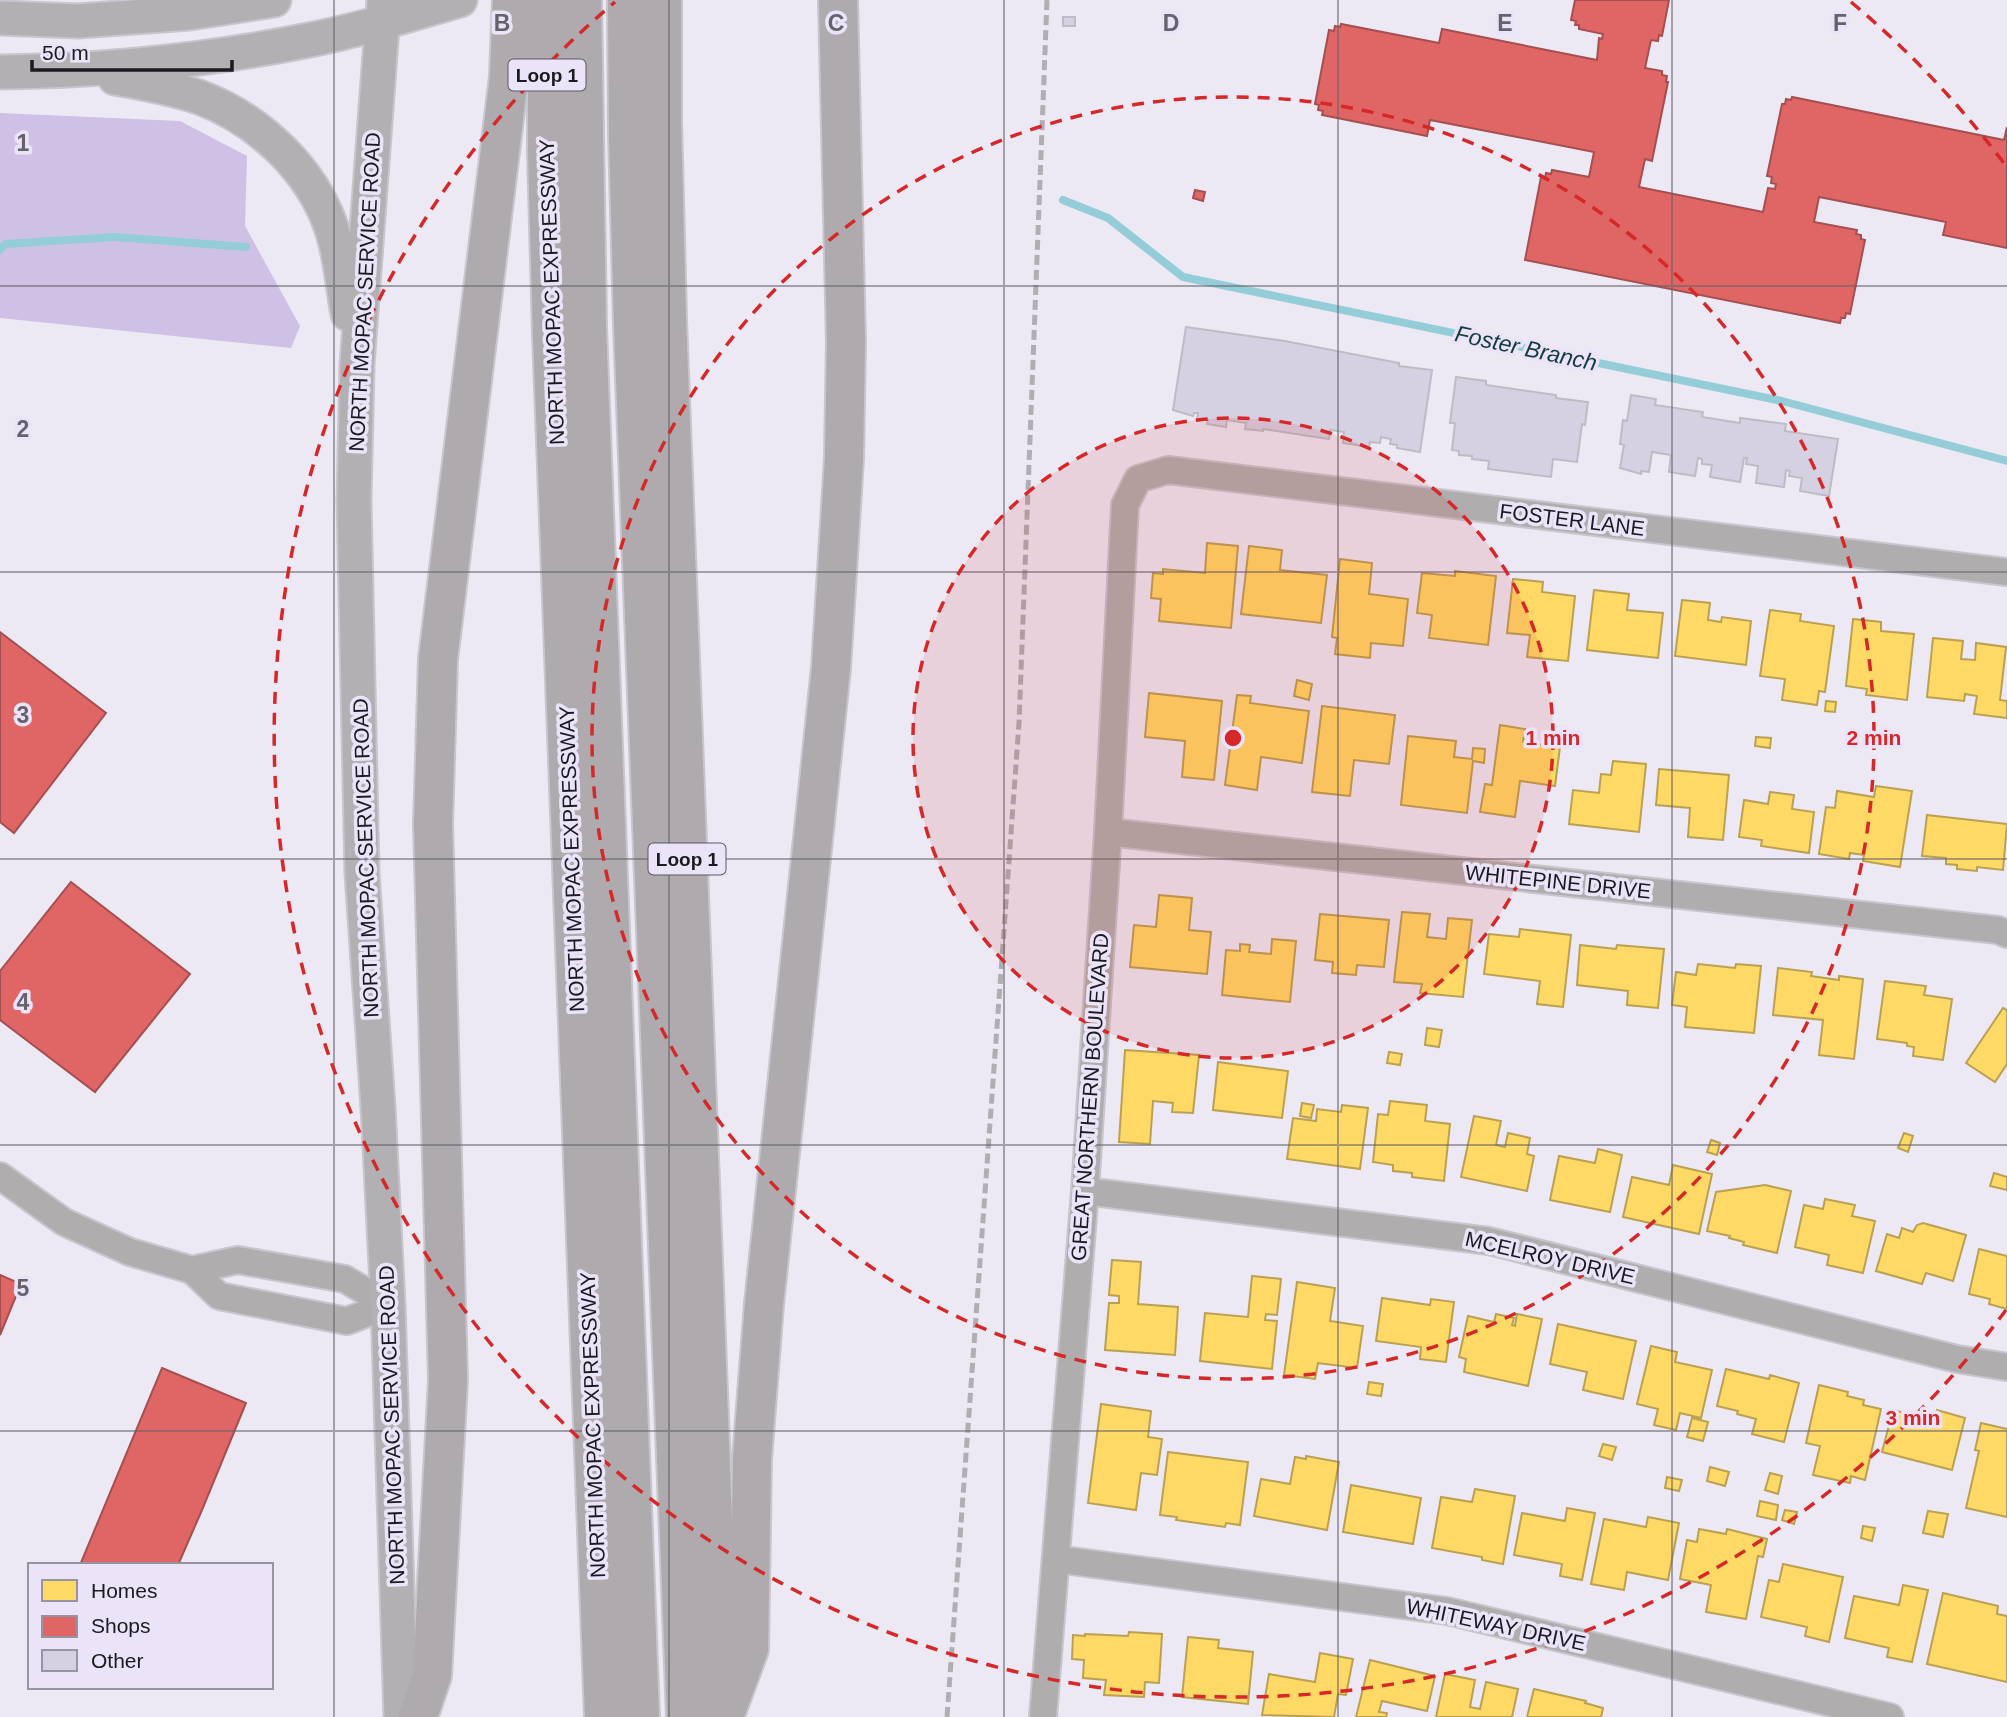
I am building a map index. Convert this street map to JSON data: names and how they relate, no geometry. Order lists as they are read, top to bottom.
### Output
{
  "streets": {
    "highway": ["Loop 1", "NORTH MOPAC EXPRESSWAY"],
    "main road": ["NORTH MOPAC SERVICE ROAD"],
    "street": [
      "FOSTER LANE",
      "WHITEPINE DRIVE",
      "GREAT NORTHERN BOULEVARD",
      "MCELROY DRIVE",
      "WHITEWAY DRIVE"
    ]
  },
  "crossings": [
    ["FOSTER LANE", "GREAT NORTHERN BOULEVARD"],
    ["WHITEPINE DRIVE", "GREAT NORTHERN BOULEVARD"],
    ["GREAT NORTHERN BOULEVARD", "MCELROY DRIVE"],
    ["GREAT NORTHERN BOULEVARD", "WHITEWAY DRIVE"]
  ],
  "water": ["Foster Branch"],
  "legend": ["Homes", "Shops", "Other"],
  "scale_bar": "50 m",
  "grid": {
    "columns": [
      "B",
      "C",
      "D",
      "E",
      "F"
    ],
    "rows": [
      "1",
      "2",
      "3",
      "4",
      "5"
    ]
  },
  "rings": ["1 min", "2 min", "3 min"]
}
